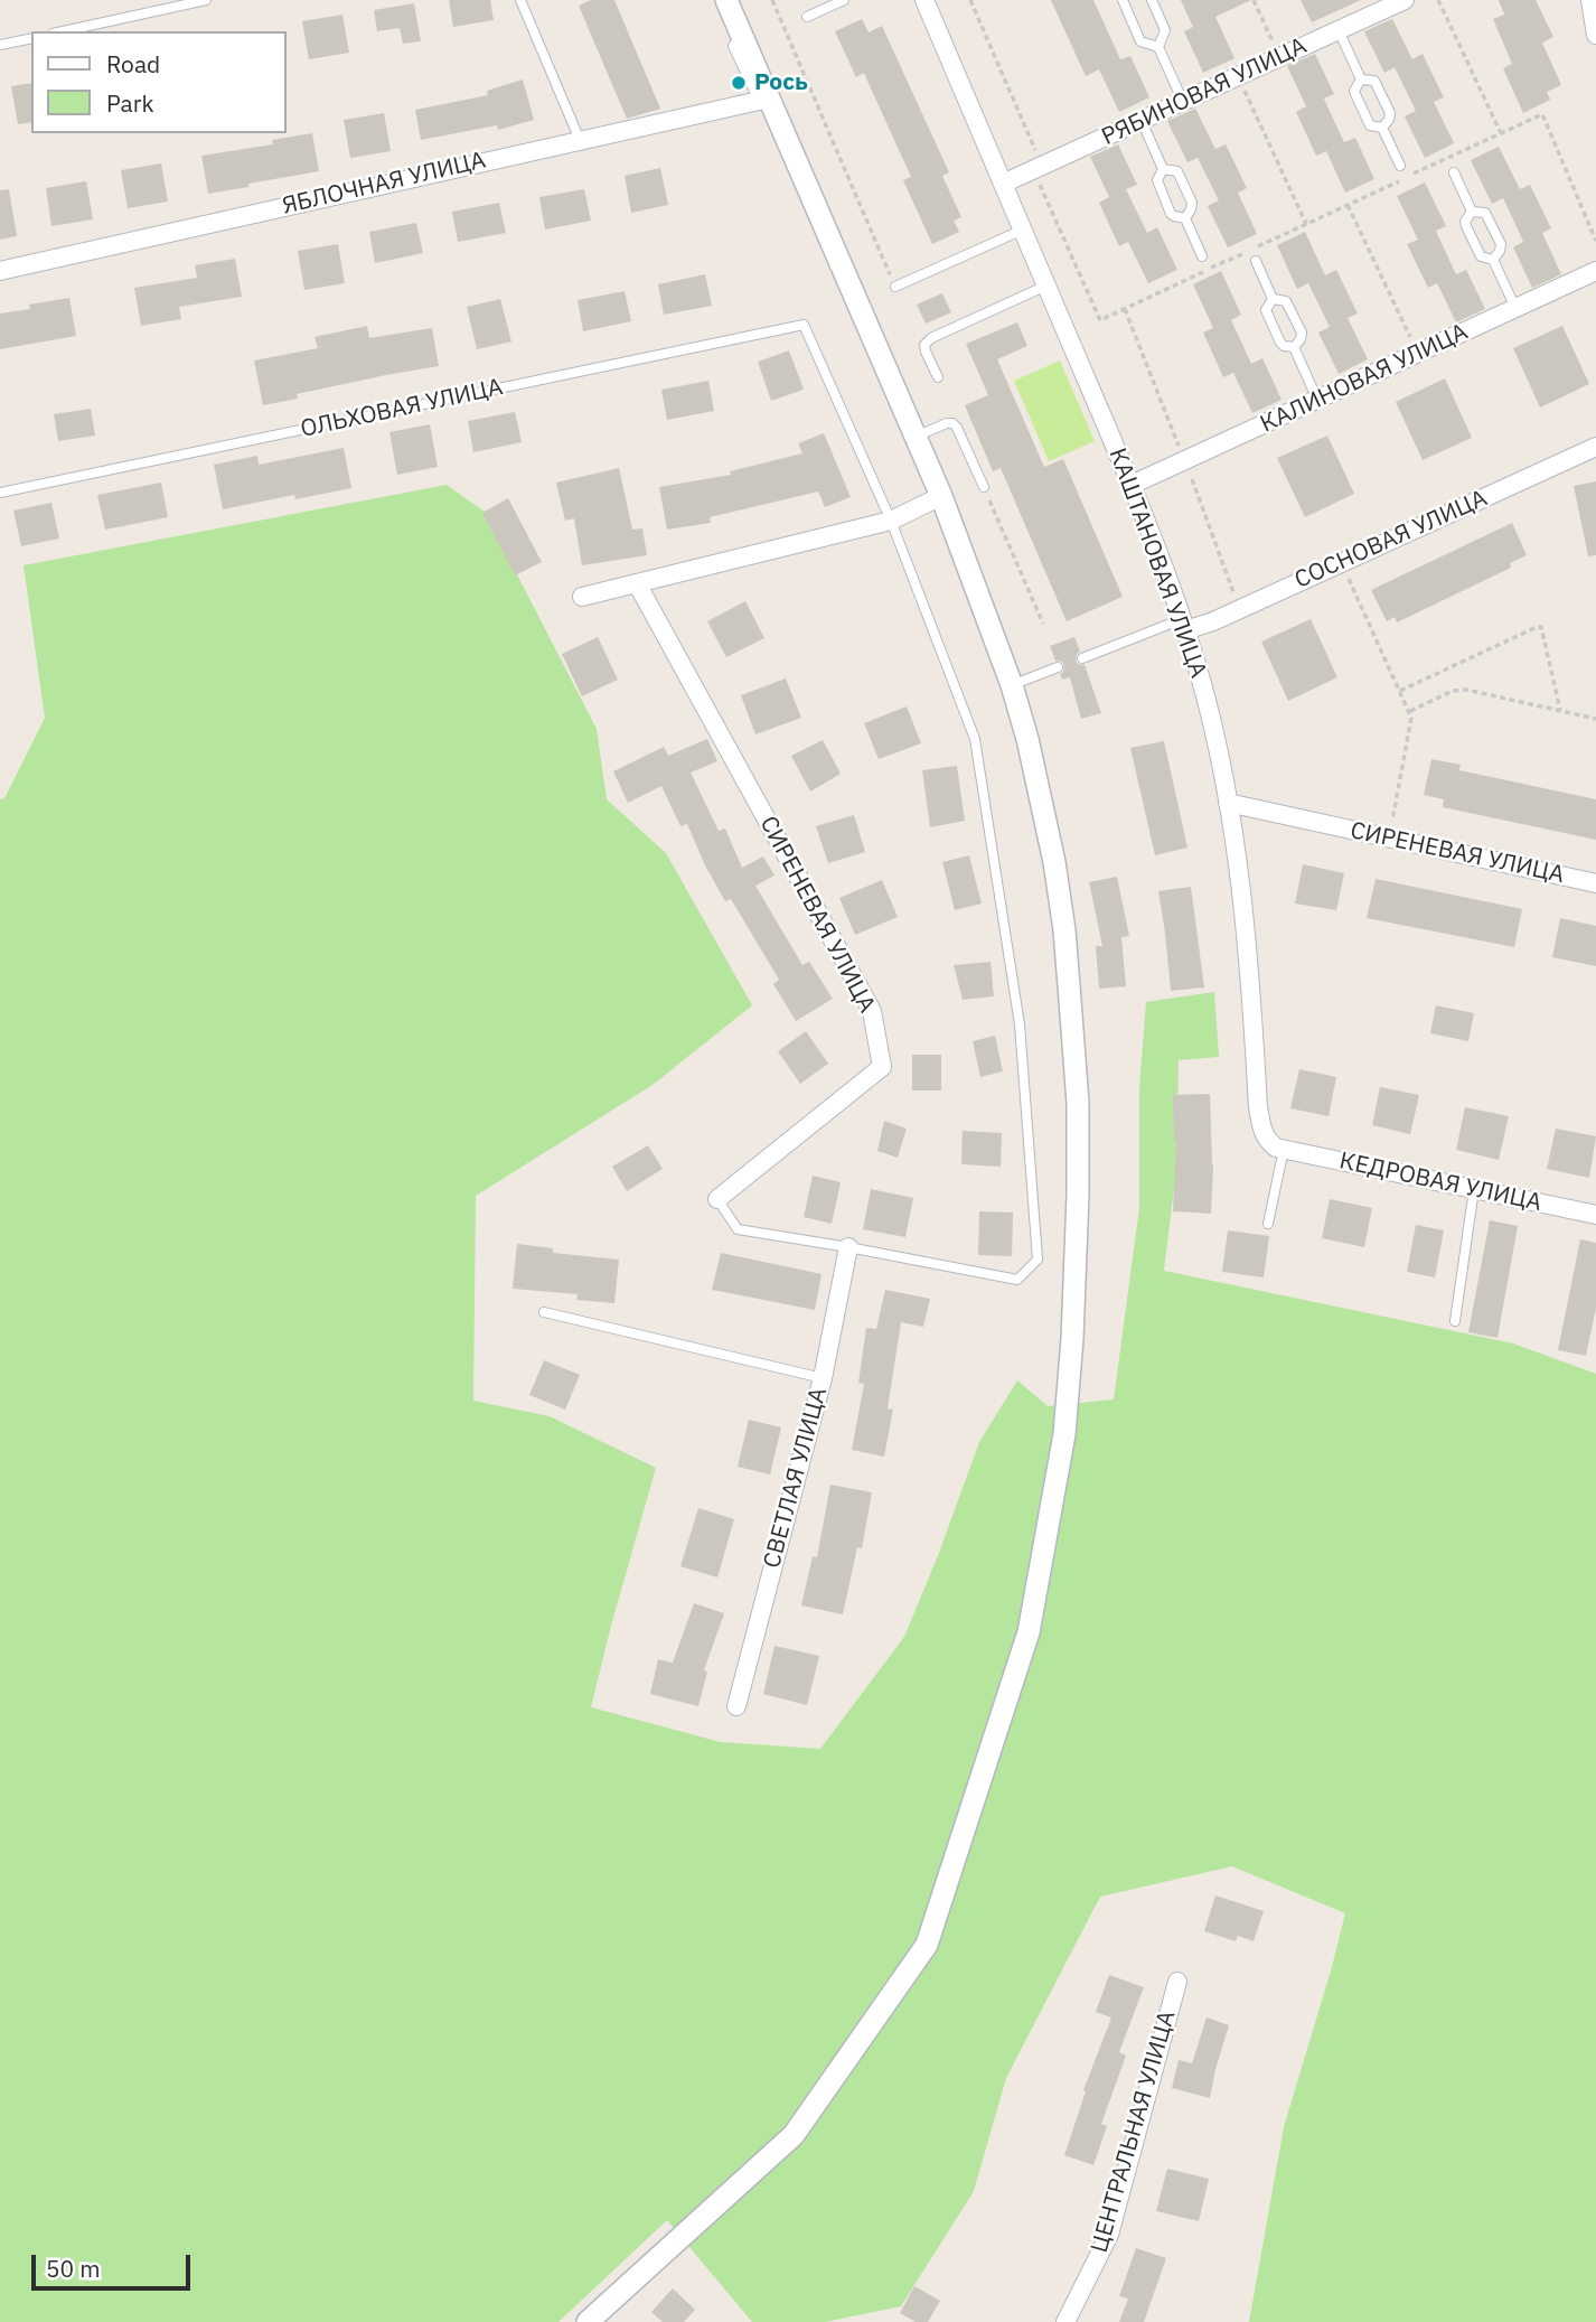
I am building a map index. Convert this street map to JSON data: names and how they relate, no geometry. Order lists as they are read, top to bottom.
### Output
{
  "streets": {
    "street": [
      "РЯБИНОВАЯ УЛИЦА",
      "ЯБЛОЧНАЯ УЛИЦА",
      "КАЛИНОВАЯ УЛИЦА",
      "СОСНОВАЯ УЛИЦА",
      "КАШТАНОВАЯ УЛИЦА",
      "СИРЕНЕВАЯ УЛИЦА",
      "КЕДРОВАЯ УЛИЦА",
      "СВЕТЛАЯ УЛИЦА",
      "ЦЕНТРАЛЬНАЯ УЛИЦА"
    ],
    "lane": ["ОЛЬХОВАЯ УЛИЦА"]
  },
  "crossings": [
    ["РЯБИНОВАЯ УЛИЦА", "КАШТАНОВАЯ УЛИЦА"],
    ["КАЛИНОВАЯ УЛИЦА", "КАШТАНОВАЯ УЛИЦА"],
    ["СОСНОВАЯ УЛИЦА", "КАШТАНОВАЯ УЛИЦА"],
    ["КАШТАНОВАЯ УЛИЦА", "СИРЕНЕВАЯ УЛИЦА"],
    ["КАШТАНОВАЯ УЛИЦА", "КЕДРОВАЯ УЛИЦА"]
  ],
  "places": ["Рось"],
  "legend": ["Road", "Park"],
  "scale_bar": "50 m"
}
